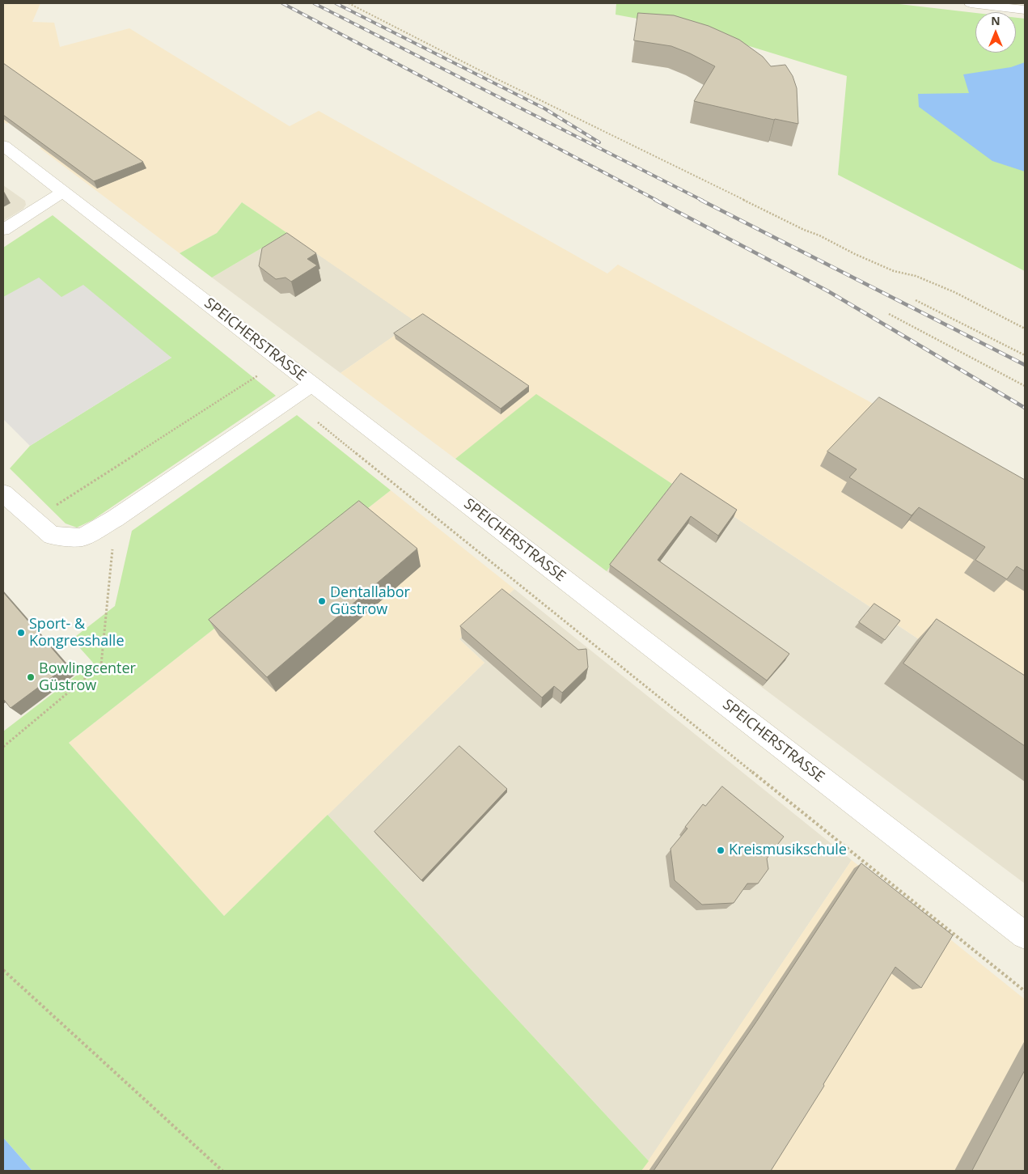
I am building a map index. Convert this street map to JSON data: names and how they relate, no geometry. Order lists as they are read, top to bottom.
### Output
{
  "streets": {
    "street": ["SPEICHERSTRASSE"]
  },
  "places": [
    "Dentallabor Güstrow",
    "Sport- & Kongresshalle",
    "Bowlingcenter Güstrow",
    "Kreismusikschule"
  ],
  "north": "top"
}
